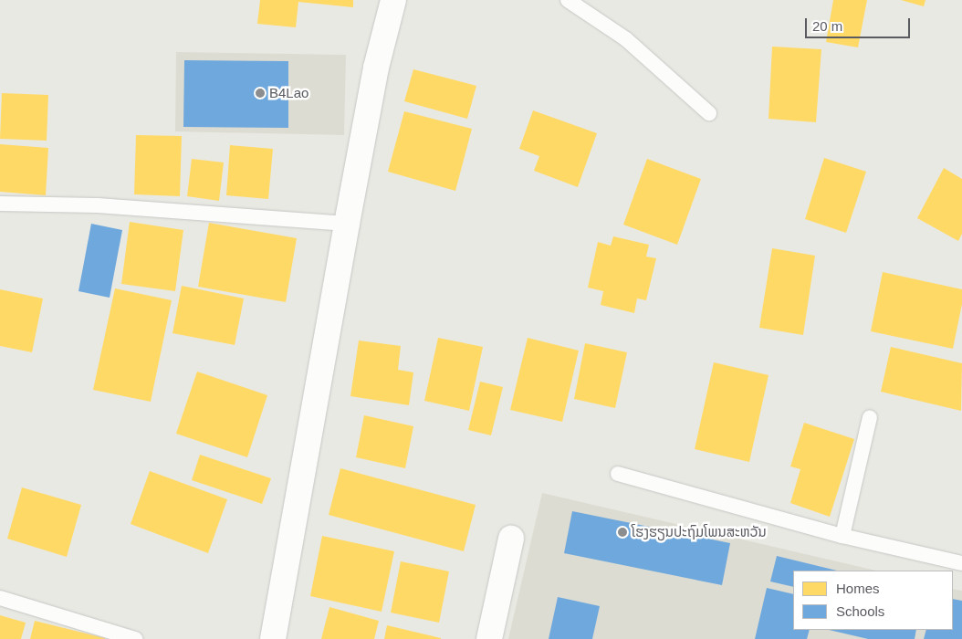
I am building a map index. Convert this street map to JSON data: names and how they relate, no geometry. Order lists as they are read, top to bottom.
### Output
{
  "places": ["B4Lao", "ໂຮງຮຽນປະຖົມໂພນສະຫວັນ"],
  "legend": ["Homes", "Schools"],
  "scale_bar": "20 m"
}
